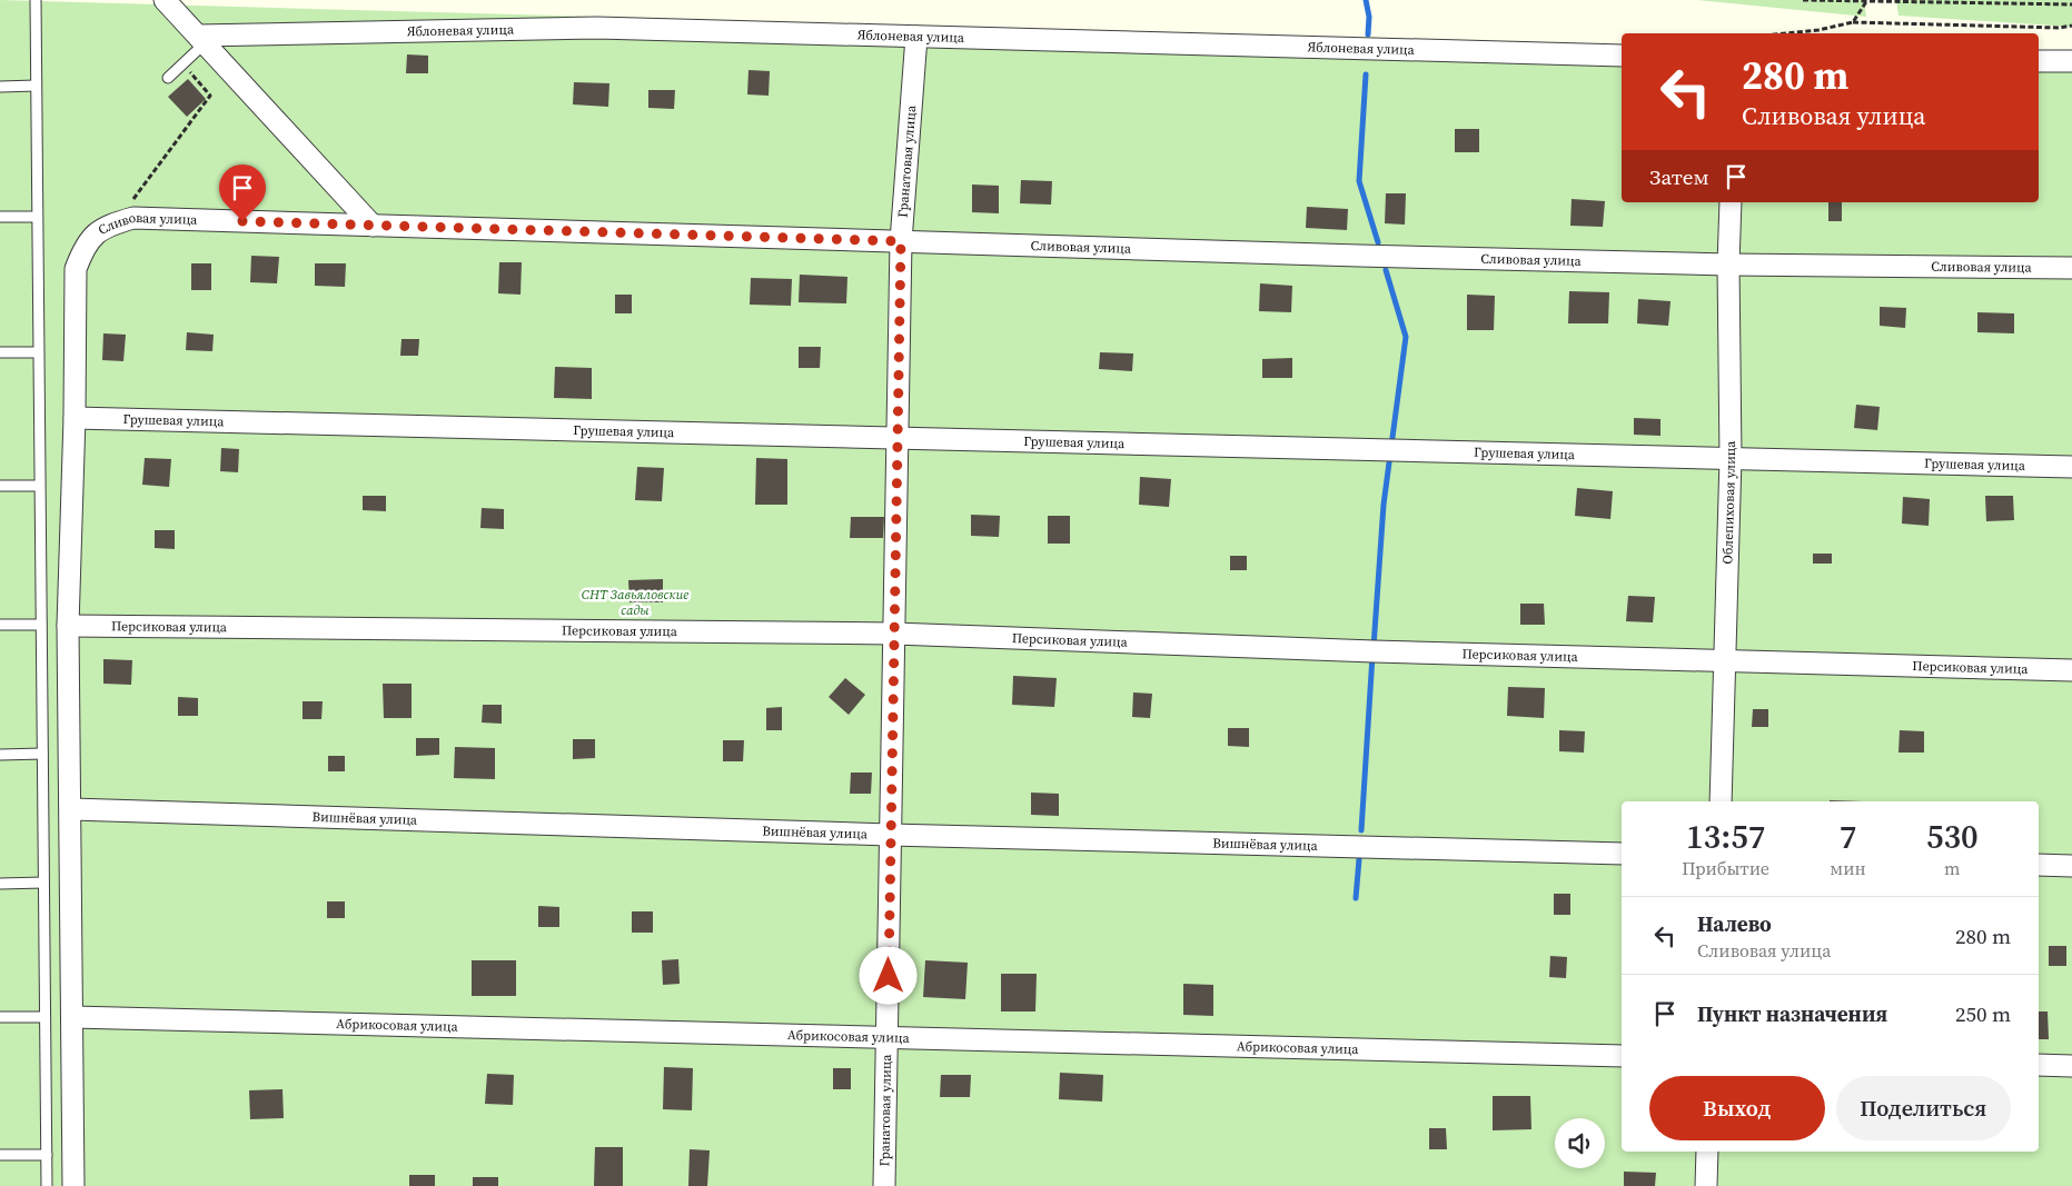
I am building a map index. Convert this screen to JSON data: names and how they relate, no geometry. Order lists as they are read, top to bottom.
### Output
{
  "streets": {
    "street": [
      "Яблоневая улица",
      "Гранатовая улица",
      "Сливовая улица",
      "Грушевая улица",
      "Облепиховая улица",
      "Персиковая улица",
      "Вишнёвая улица",
      "Абрикосовая улица"
    ]
  },
  "crossings": [
    ["Яблоневая улица", "Гранатовая улица"],
    ["Гранатовая улица", "Сливовая улица"],
    ["Гранатовая улица", "Грушевая улица"],
    ["Гранатовая улица", "Персиковая улица"],
    ["Гранатовая улица", "Вишнёвая улица"],
    ["Гранатовая улица", "Абрикосовая улица"],
    ["Сливовая улица", "Грушевая улица"],
    ["Сливовая улица", "Облепиховая улица"],
    ["Грушевая улица", "Облепиховая улица"],
    ["Облепиховая улица", "Персиковая улица"]
  ],
  "parks": ["СНТ Завьяловские сады"],
  "page": {
    "turn": ["280 m", "Сливовая улица"],
    "then": "Затем",
    "eta": [
      "13:57",
      "Прибытие",
      "7",
      "мин",
      "530",
      "m"
    ],
    "list": [
      {
        "name": "Налево",
        "note": "Сливовая улица",
        "value": "280 m"
      },
      {
        "name": "Пункт назначения",
        "value": "250 m"
      }
    ],
    "buttons": ["Выход", "Поделиться"]
  }
}
